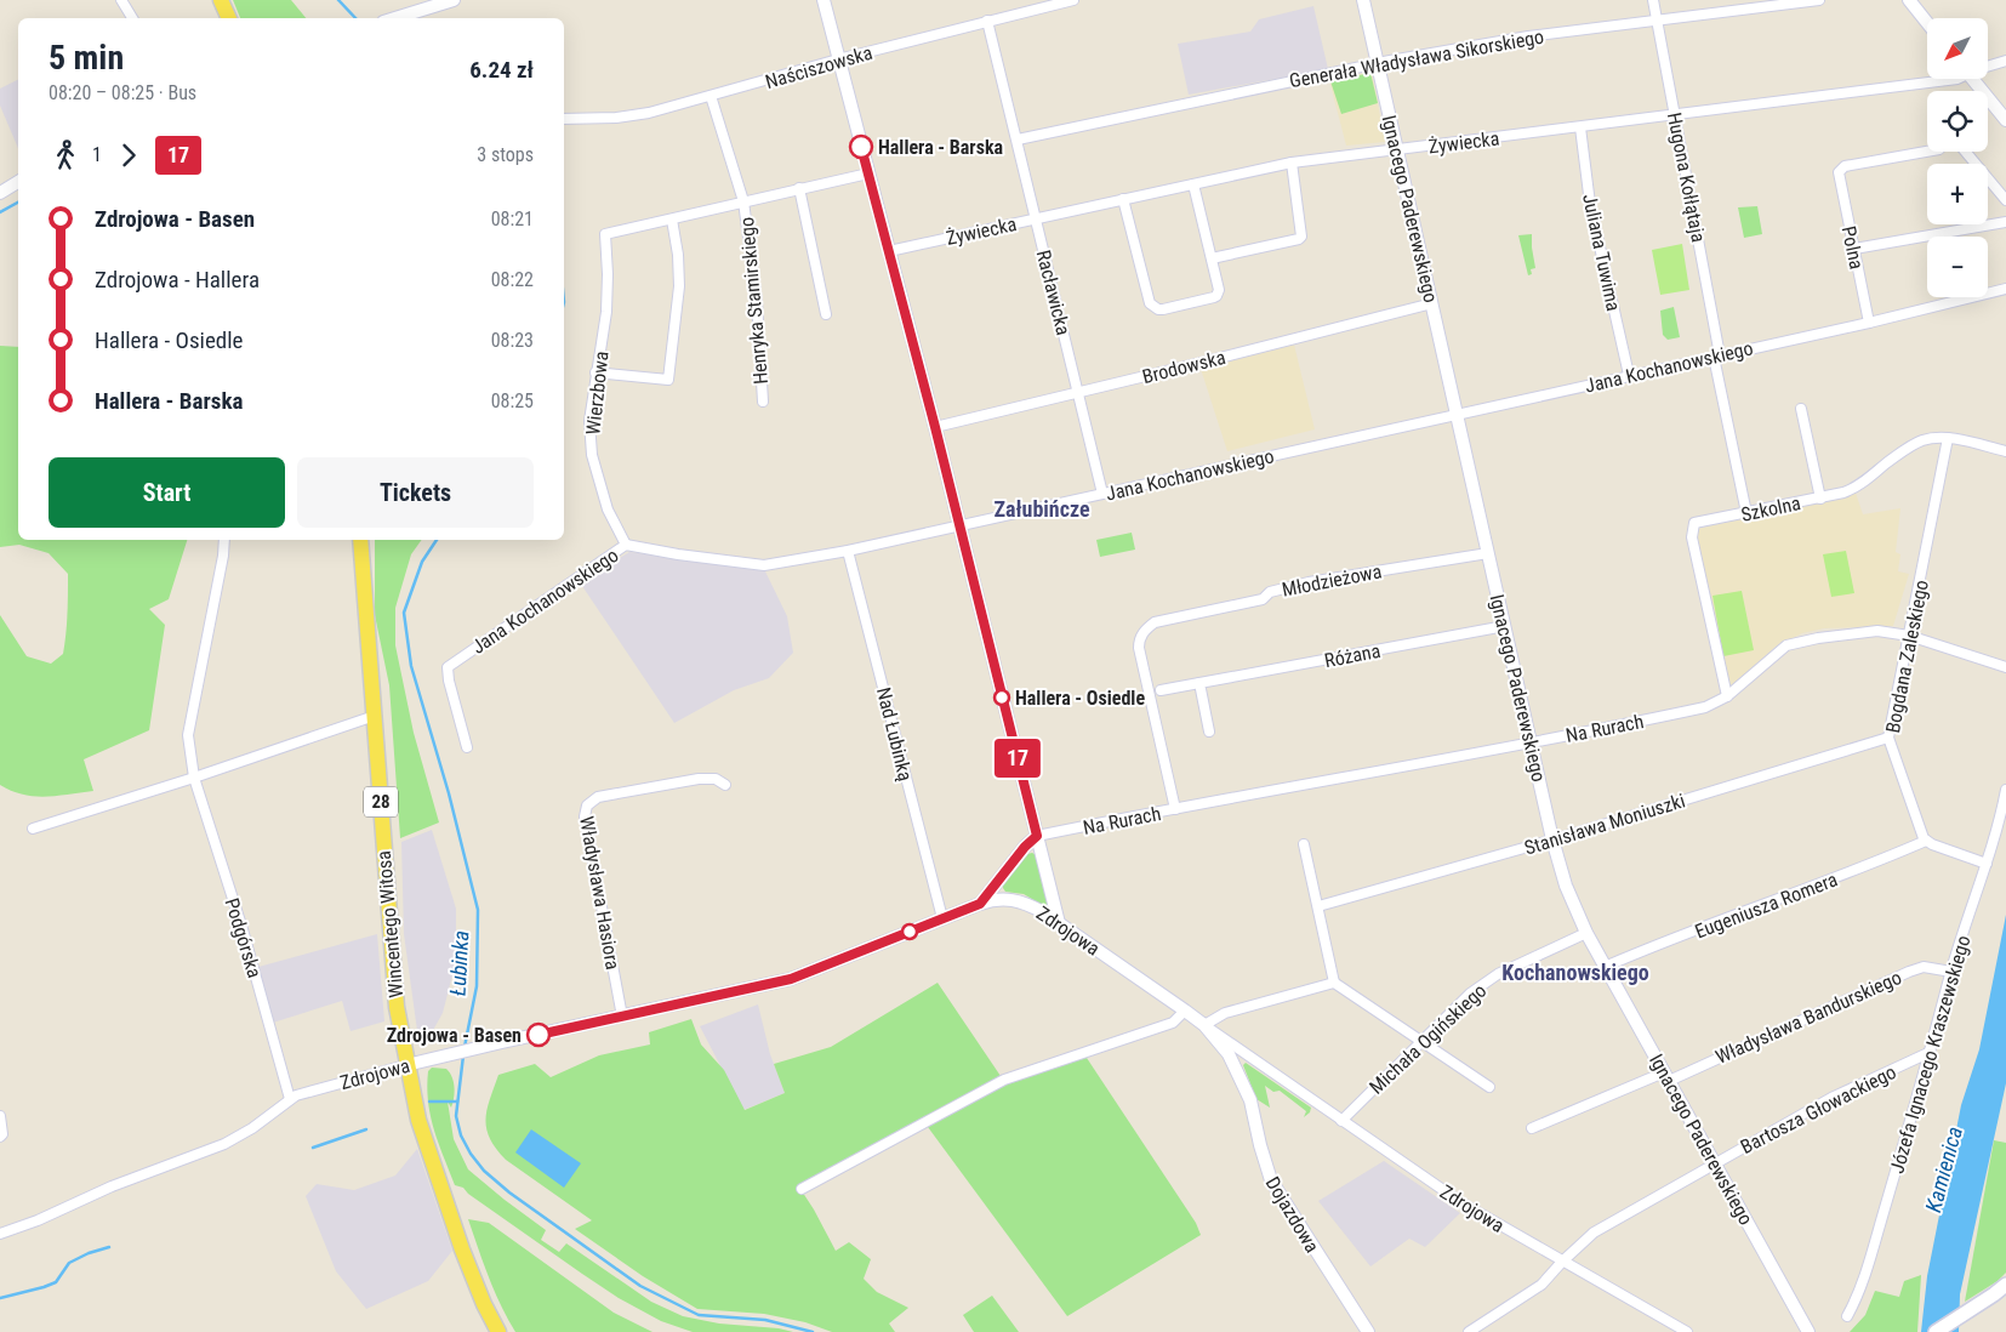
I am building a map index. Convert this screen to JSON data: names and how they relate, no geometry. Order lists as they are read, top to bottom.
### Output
{
  "streets": {
    "main road": ["28", "Wincentego Witosa"],
    "street": [
      "Generała Władysława Sikorskiego",
      "Naściszowska",
      "Żywiecka",
      "Hugona Kołłątaja",
      "Ignacego Paderewskiego",
      "Polna",
      "Juliana Tuwima",
      "Racławicka",
      "Henryka Stamirskiego",
      "Brodowska",
      "Jana Kochanowskiego",
      "Wierzbowa",
      "Szkolna",
      "Młodzieżowa",
      "Różana",
      "Bogdana Zaleskiego",
      "Na Rurach",
      "Nad Łubinką",
      "Stanisława Moniuszki",
      "Władysława Hasiora",
      "Eugeniusza Romera",
      "Zdrojowa",
      "Podgórska",
      "Władysława Bandurskiego",
      "Michała Ogińskiego",
      "Józefa Ignacego Kraszewskiego",
      "Bartosza Głowackiego",
      "Dojazdowa"
    ]
  },
  "crossings": [
    ["Generała Władysława Sikorskiego", "Hugona Kołłątaja"],
    ["Generała Władysława Sikorskiego", "Ignacego Paderewskiego"],
    ["Generała Władysława Sikorskiego", "Racławicka"],
    ["Naściszowska", "Racławicka"],
    ["Naściszowska", "Henryka Stamirskiego"],
    ["Żywiecka", "Hugona Kołłątaja"],
    ["Żywiecka", "Ignacego Paderewskiego"],
    ["Żywiecka", "Juliana Tuwima"],
    ["Żywiecka", "Racławicka"],
    ["Hugona Kołłątaja", "Jana Kochanowskiego"],
    ["Hugona Kołłątaja", "Szkolna"],
    ["Ignacego Paderewskiego", "Brodowska"],
    ["Ignacego Paderewskiego", "Jana Kochanowskiego"],
    ["Ignacego Paderewskiego", "Młodzieżowa"],
    ["Ignacego Paderewskiego", "Różana"],
    ["Ignacego Paderewskiego", "Na Rurach"],
    ["Ignacego Paderewskiego", "Stanisława Moniuszki"],
    ["Ignacego Paderewskiego", "Eugeniusza Romera"],
    ["Ignacego Paderewskiego", "Władysława Bandurskiego"],
    ["Ignacego Paderewskiego", "Michała Ogińskiego"],
    ["Ignacego Paderewskiego", "Bartosza Głowackiego"],
    ["Polna", "Jana Kochanowskiego"],
    ["Juliana Tuwima", "Jana Kochanowskiego"],
    ["Racławicka", "Brodowska"],
    ["Racławicka", "Jana Kochanowskiego"],
    ["Jana Kochanowskiego", "Wierzbowa"],
    ["Jana Kochanowskiego", "Nad Łubinką"],
    ["Szkolna", "Bogdana Zaleskiego"],
    ["Szkolna", "Na Rurach"],
    ["Młodzieżowa", "Na Rurach"],
    ["Bogdana Zaleskiego", "Na Rurach"],
    ["Bogdana Zaleskiego", "Stanisława Moniuszki"],
    ["Bogdana Zaleskiego", "Eugeniusza Romera"],
    ["Nad Łubinką", "Zdrojowa"],
    ["Władysława Hasiora", "Zdrojowa"],
    ["Wincentego Witosa", "Zdrojowa"],
    ["Zdrojowa", "Podgórska"],
    ["Zdrojowa", "Michała Ogińskiego"],
    ["Zdrojowa", "Bartosza Głowackiego"],
    ["Zdrojowa", "Dojazdowa"],
    ["Władysława Bandurskiego", "Józefa Ignacego Kraszewskiego"],
    ["Józefa Ignacego Kraszewskiego", "Bartosza Głowackiego"]
  ],
  "districts": ["Załubińcze", "Kochanowskiego"],
  "water": ["Łubinka", "Kamienica"],
  "places": ["Hallera - Barska", "Hallera - Osiedle", "Zdrojowa - Basen"],
  "lines": ["bus line 17"],
  "north": "bottom left",
  "page": {
    "on_map": "17",
    "map_buttons": ["+", "−"],
    "heading": ["5 min", "08:20 – 08:25 · Bus", "6.24 zł"],
    "legs": ["1", "17", "3 stops"],
    "list": [
      {
        "name": "Zdrojowa - Basen",
        "value": "08:21"
      },
      {
        "name": "Zdrojowa - Hallera",
        "value": "08:22"
      },
      {
        "name": "Hallera - Osiedle",
        "value": "08:23"
      },
      {
        "name": "Hallera - Barska",
        "value": "08:25"
      }
    ],
    "buttons": ["Start", "Tickets"]
  }
}
